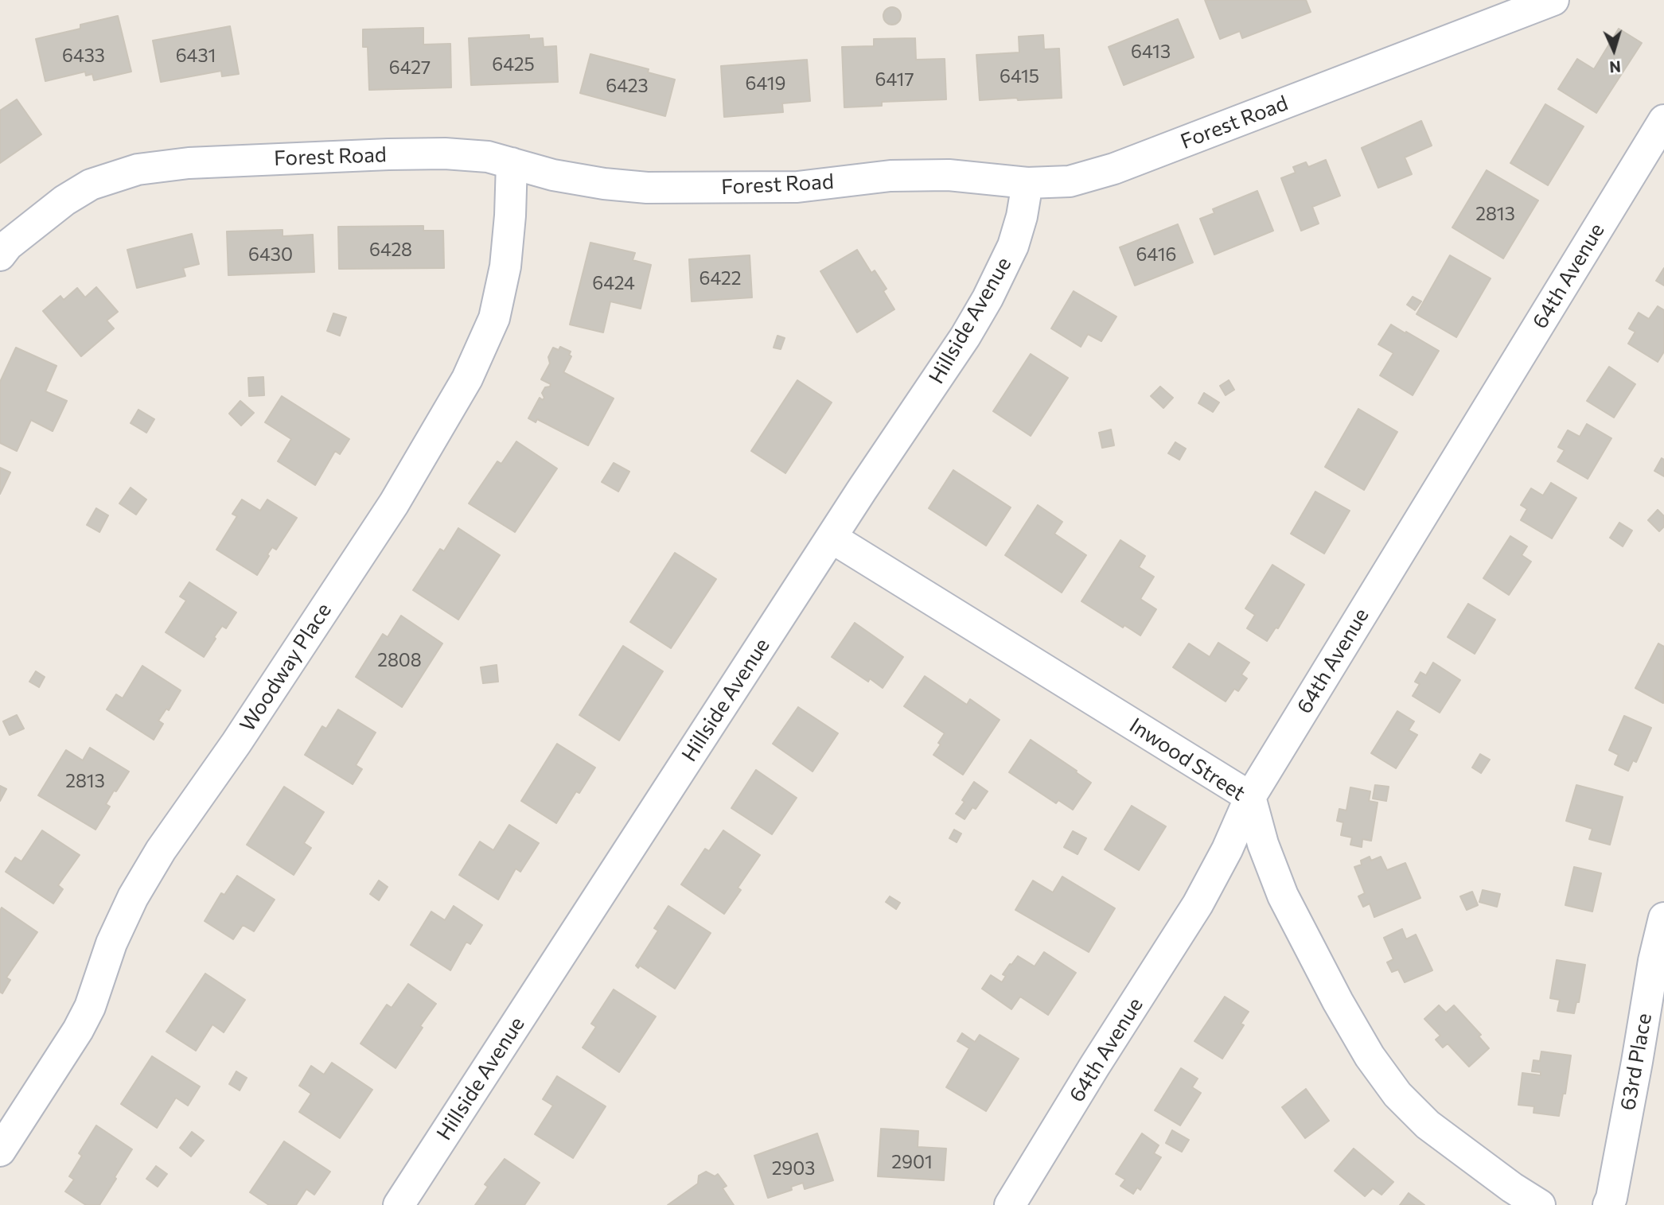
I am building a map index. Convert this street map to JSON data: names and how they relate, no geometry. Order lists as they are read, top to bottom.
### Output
{
  "streets": {
    "street": [
      "Forest Road",
      "64th Avenue",
      "Hillside Avenue",
      "Woodway Place",
      "Inwood Street",
      "63rd Place"
    ]
  },
  "crossings": [
    ["Forest Road", "Hillside Avenue"],
    ["Forest Road", "Woodway Place"],
    ["64th Avenue", "Inwood Street"],
    ["Hillside Avenue", "Inwood Street"]
  ],
  "house_numbers": [
    "6413",
    "6433",
    "6431",
    "6425",
    "6427",
    "6415",
    "6417",
    "6419",
    "6423",
    "2813",
    "6428",
    "6430",
    "6416",
    "6422",
    "6424",
    "2808",
    "2813",
    "2901",
    "2903"
  ],
  "north": "bottom"
}
